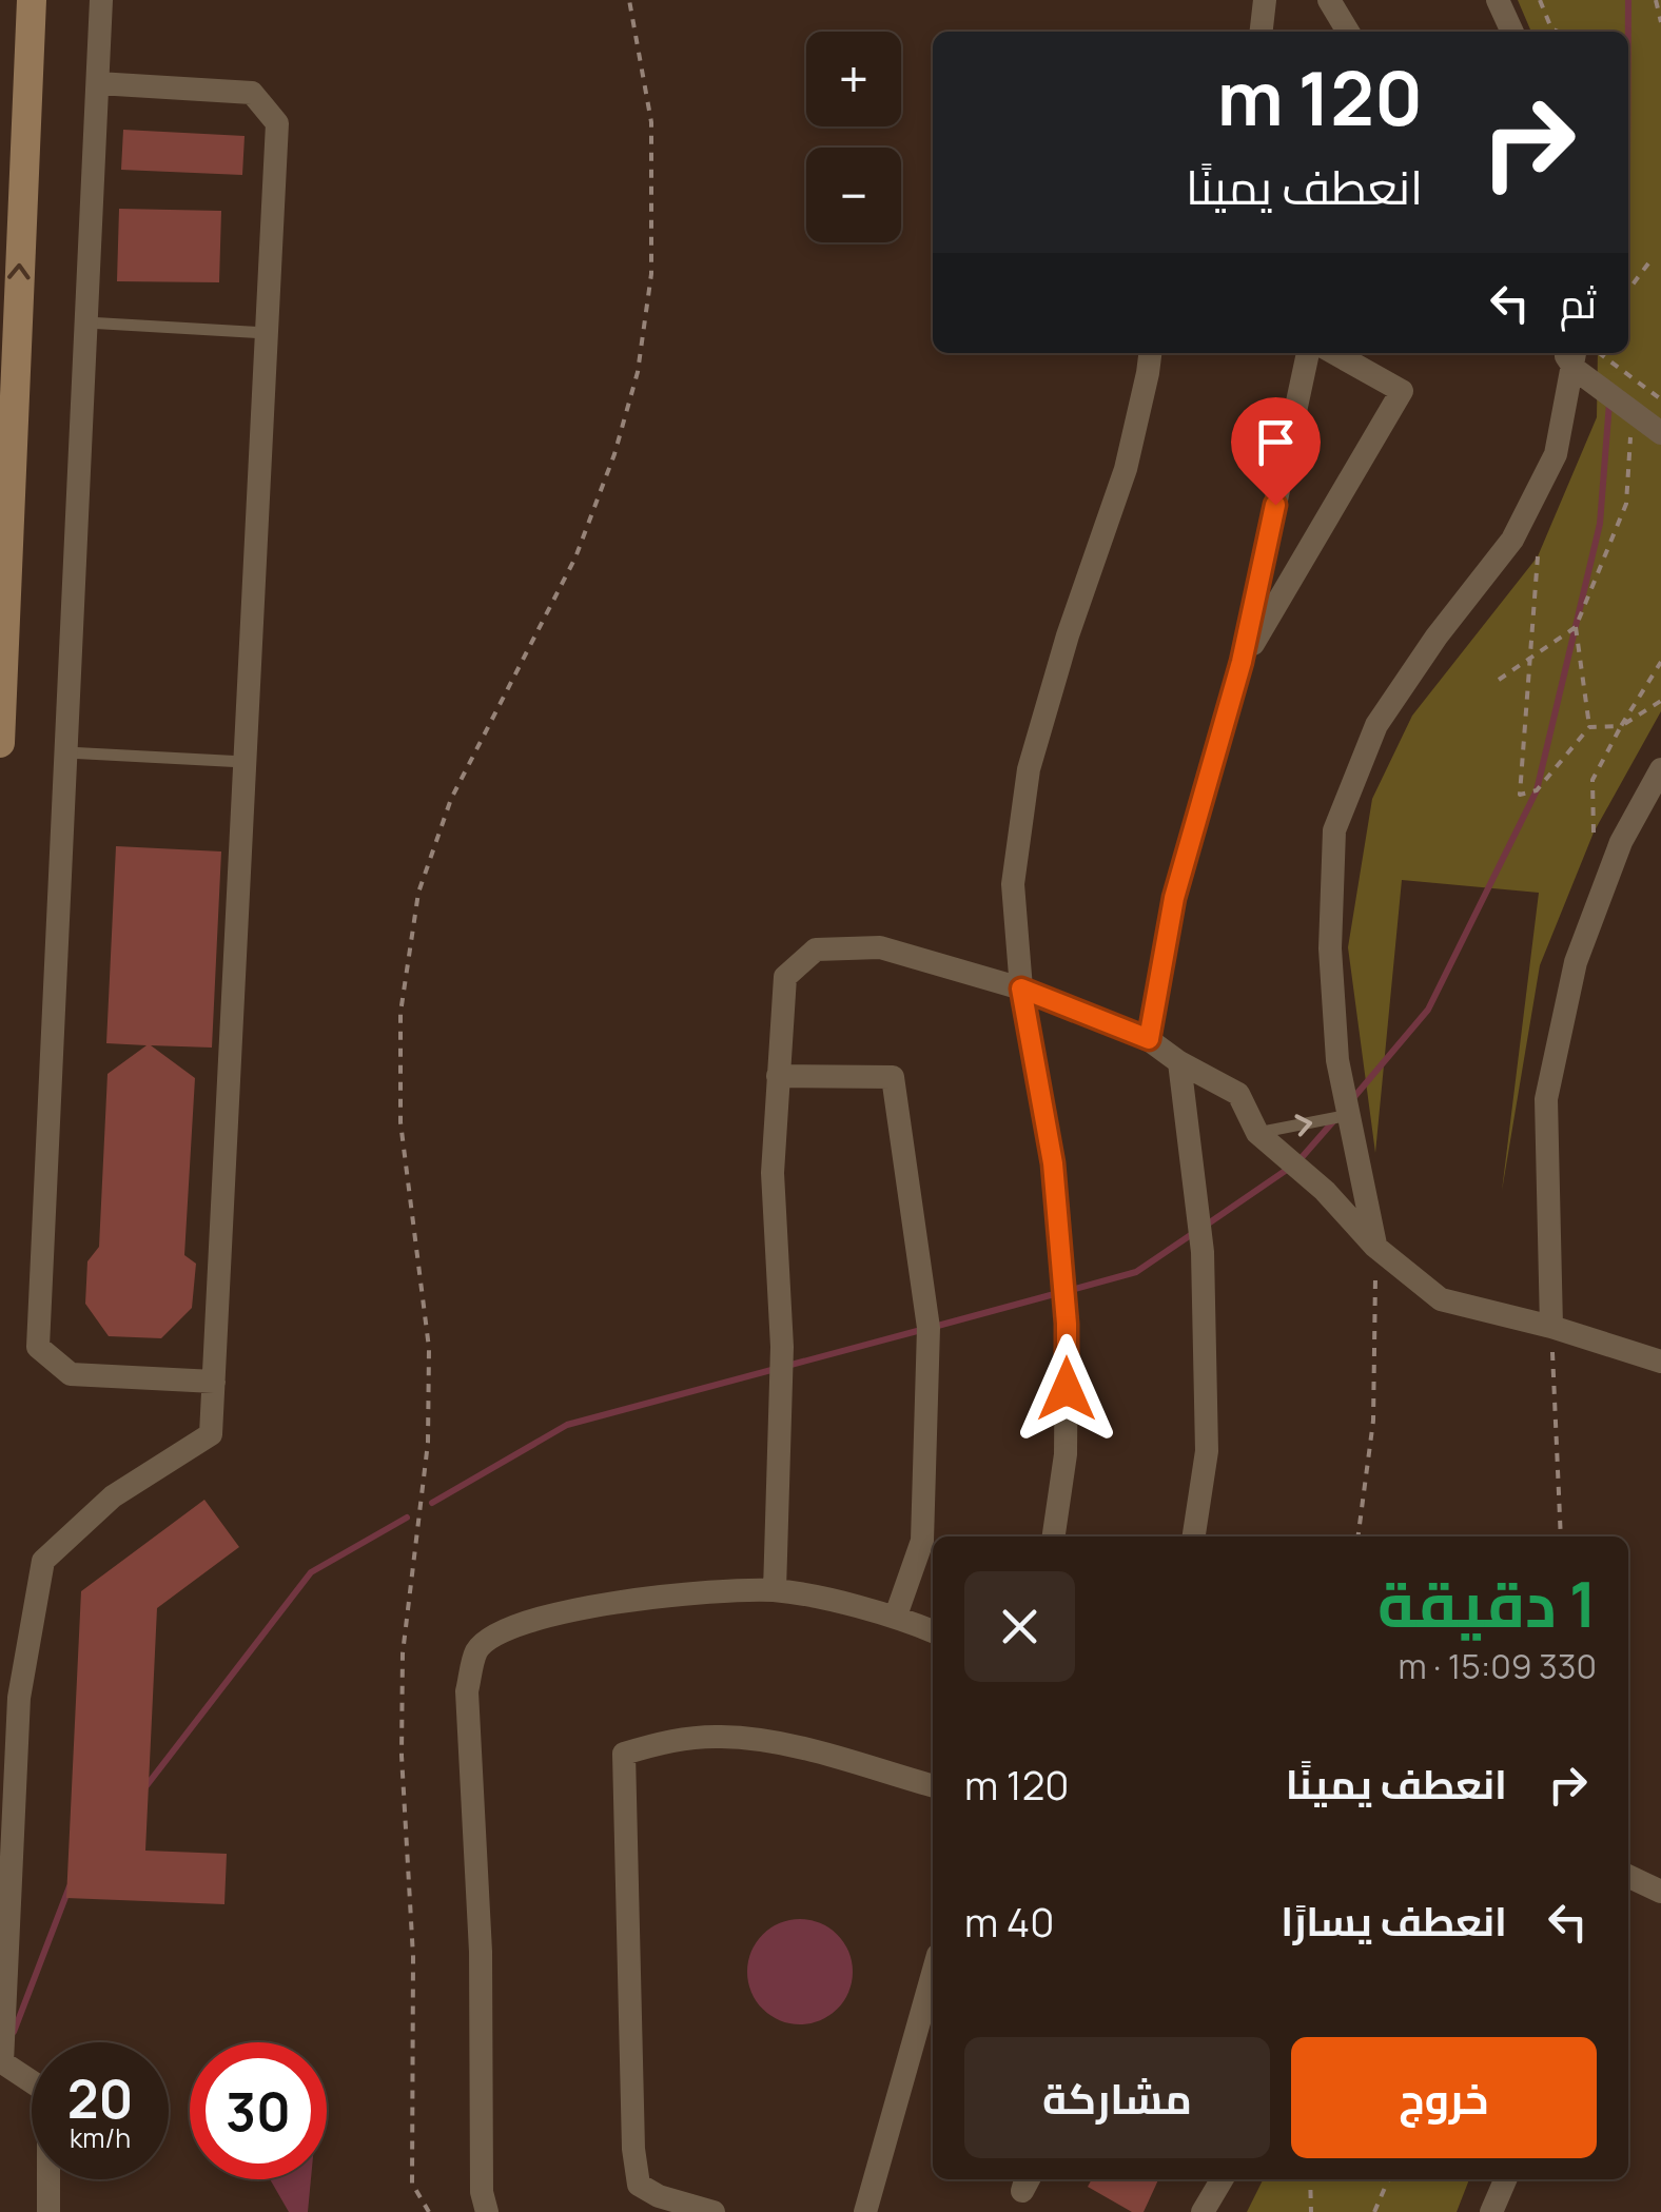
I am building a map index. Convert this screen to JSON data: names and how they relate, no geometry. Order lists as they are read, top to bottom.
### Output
{
  "page": {
    "map_buttons": ["+", "−"],
    "turn": ["120 m", "انعطف يمينًا"],
    "then": "ثم",
    "heading": ["1 دقيقة", "330 m · 15:09"],
    "list": [
      {
        "name": "انعطف يمينًا",
        "value": "120 m"
      },
      {
        "name": "انعطف يسارًا",
        "value": "40 m"
      }
    ],
    "buttons": ["خروج", "مشاركة"],
    "speed": "20 km/h",
    "limit": "30"
  }
}
